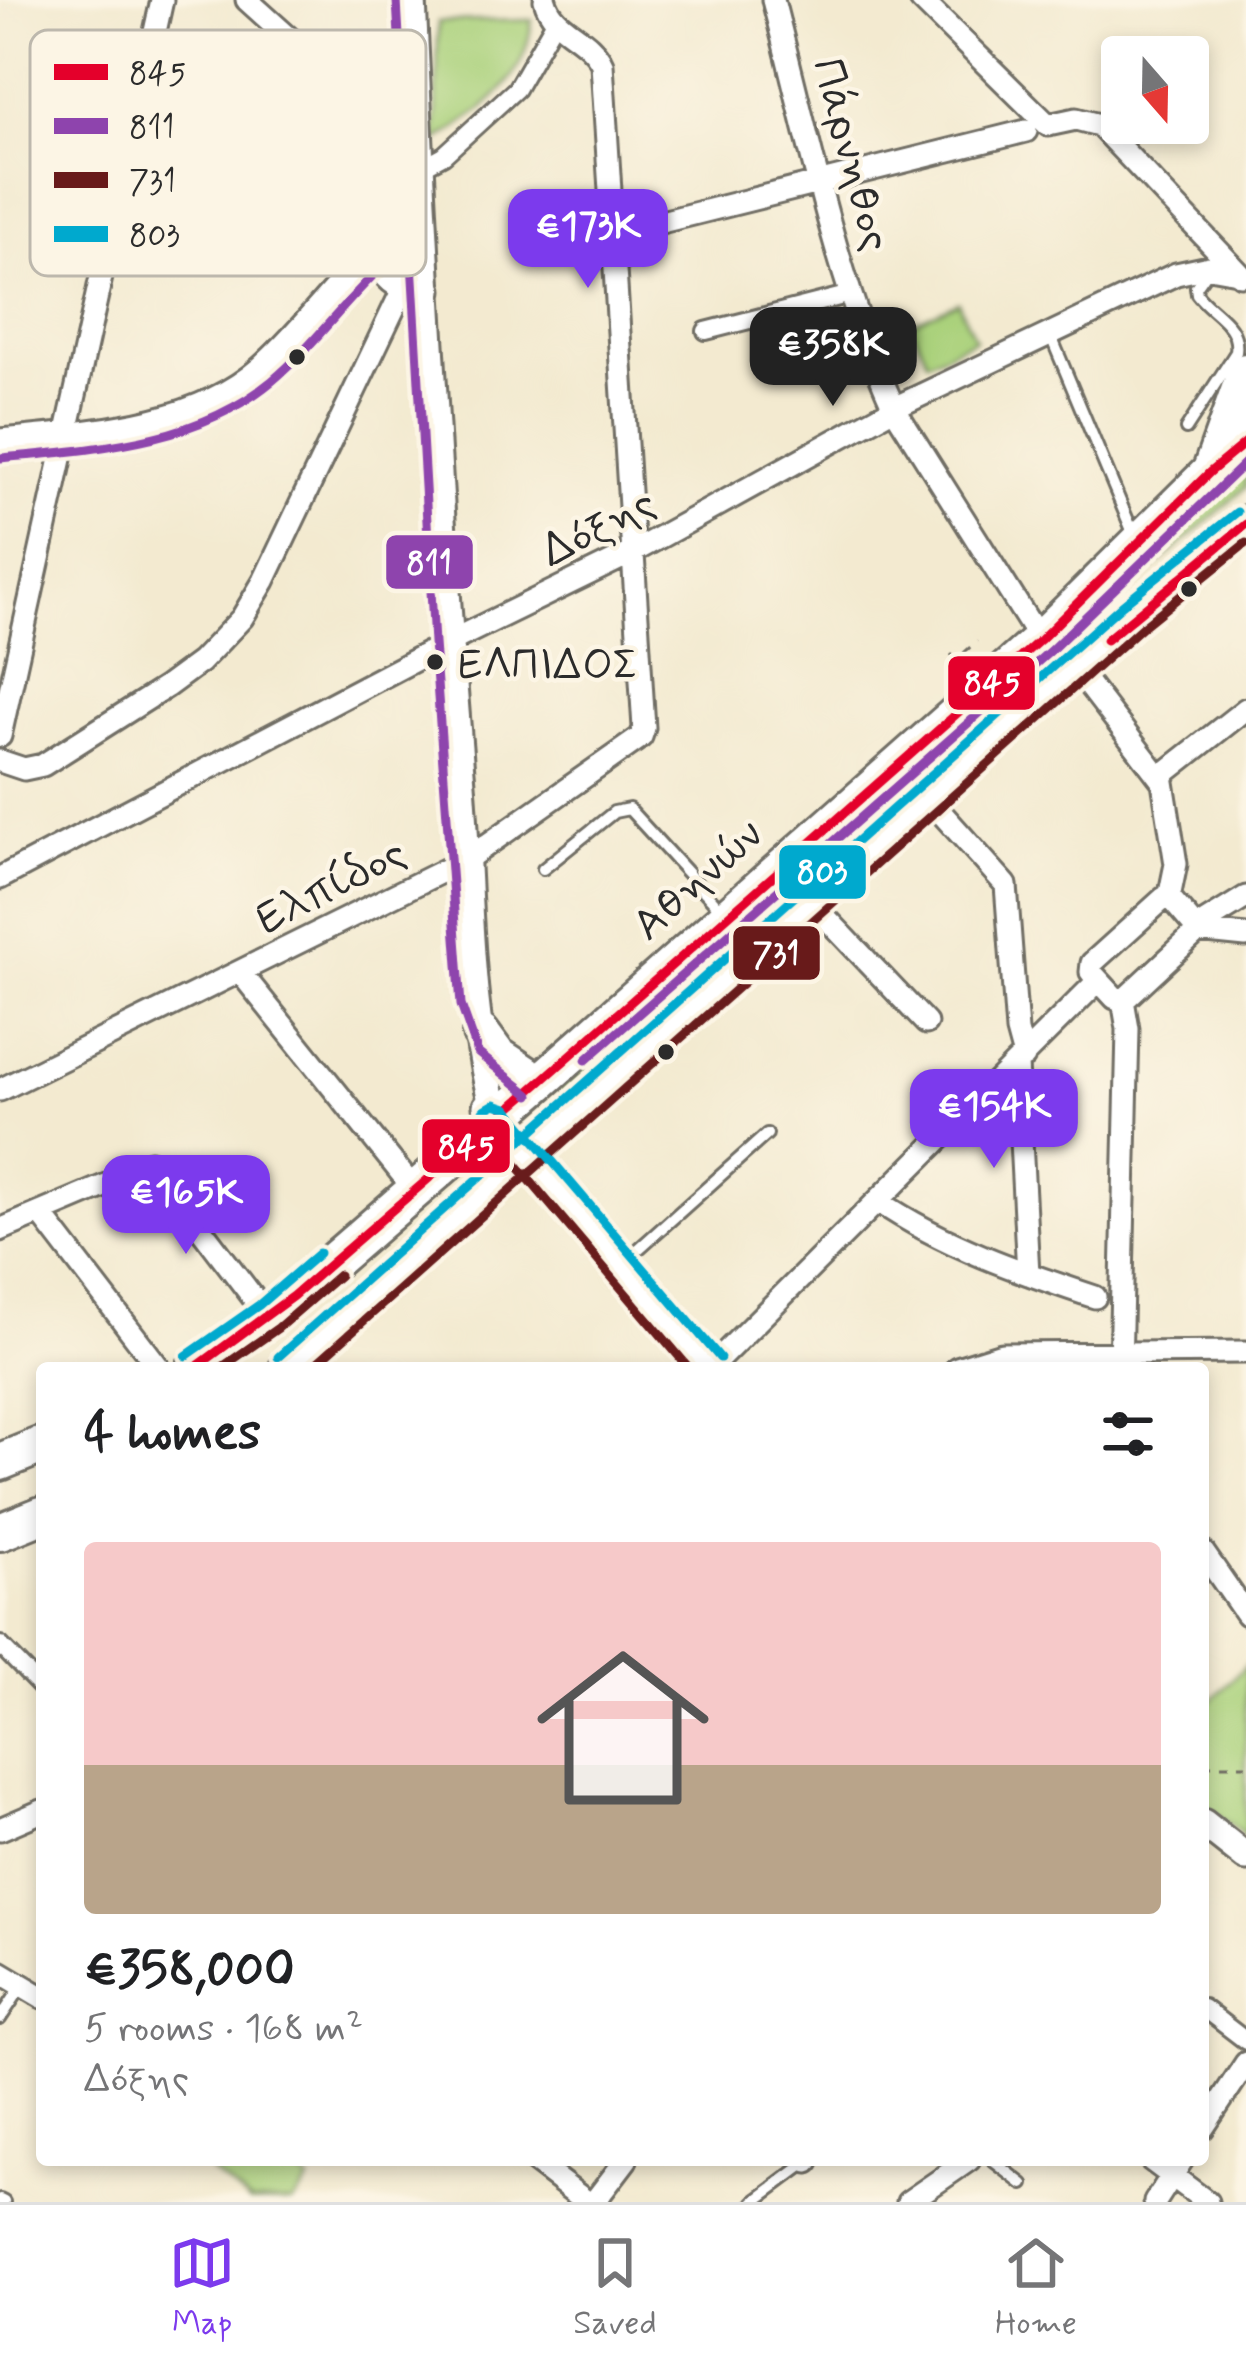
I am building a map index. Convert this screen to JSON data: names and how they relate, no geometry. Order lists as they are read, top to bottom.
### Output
{
  "streets": {
    "highway": ["Αθηνών"],
    "street": ["Πάρνηθος", "Δόξης", "Ελπίδος"]
  },
  "crossings": [
    ["Πάρνηθος", "Δόξης"],
    ["Πάρνηθος", "Αθηνών"],
    ["Δόξης", "Ελπίδος"]
  ],
  "places": ["ΕΛΠΙΔΟΣ"],
  "lines": [
    "transit line 811",
    "transit line 845",
    "transit line 803",
    "transit line 731"
  ],
  "legend": [
    "845",
    "811",
    "731",
    "803"
  ],
  "north": "bottom",
  "page": {
    "price": [
      "€173K",
      "€358K",
      "€154K",
      "€165K"
    ],
    "heading": "4 homes",
    "list": [
      {
        "name": "€358,000",
        "note": "5 rooms · 168 m² · Δόξης"
      }
    ],
    "tabs": ["Map", "Saved", "Home"]
  }
}
